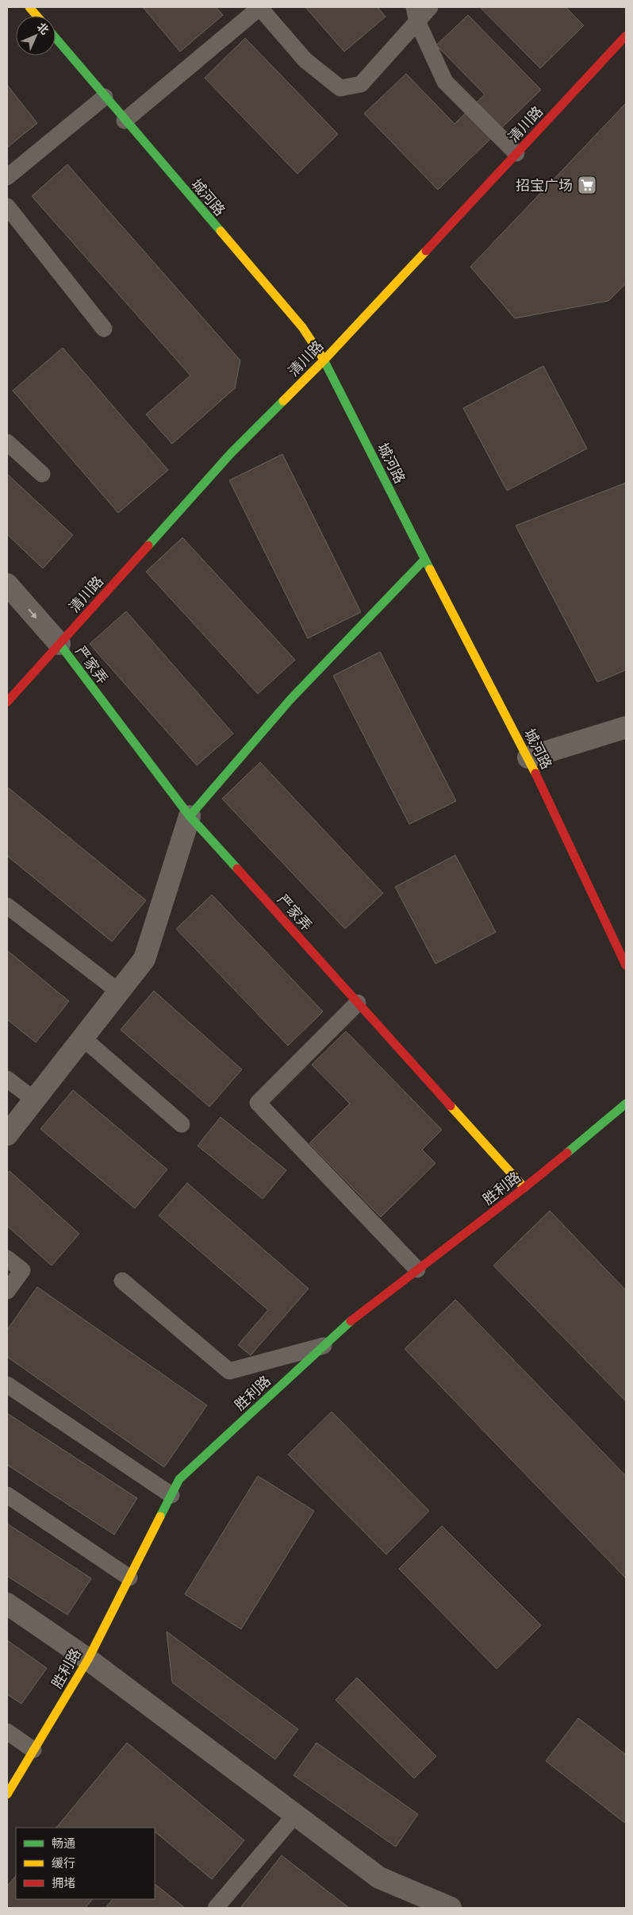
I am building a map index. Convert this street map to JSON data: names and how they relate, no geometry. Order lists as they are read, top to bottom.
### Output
{
  "streets": {
    "street": [
      "清川路",
      "城河路",
      "严家弄",
      "胜利路"
    ]
  },
  "crossings": [
    ["清川路", "城河路"],
    ["清川路", "严家弄"],
    ["严家弄", "胜利路"]
  ],
  "places": {
    "supermarket": ["招宝广场"]
  },
  "legend": ["畅通", "缓行", "拥堵"],
  "north": "top right"
}
